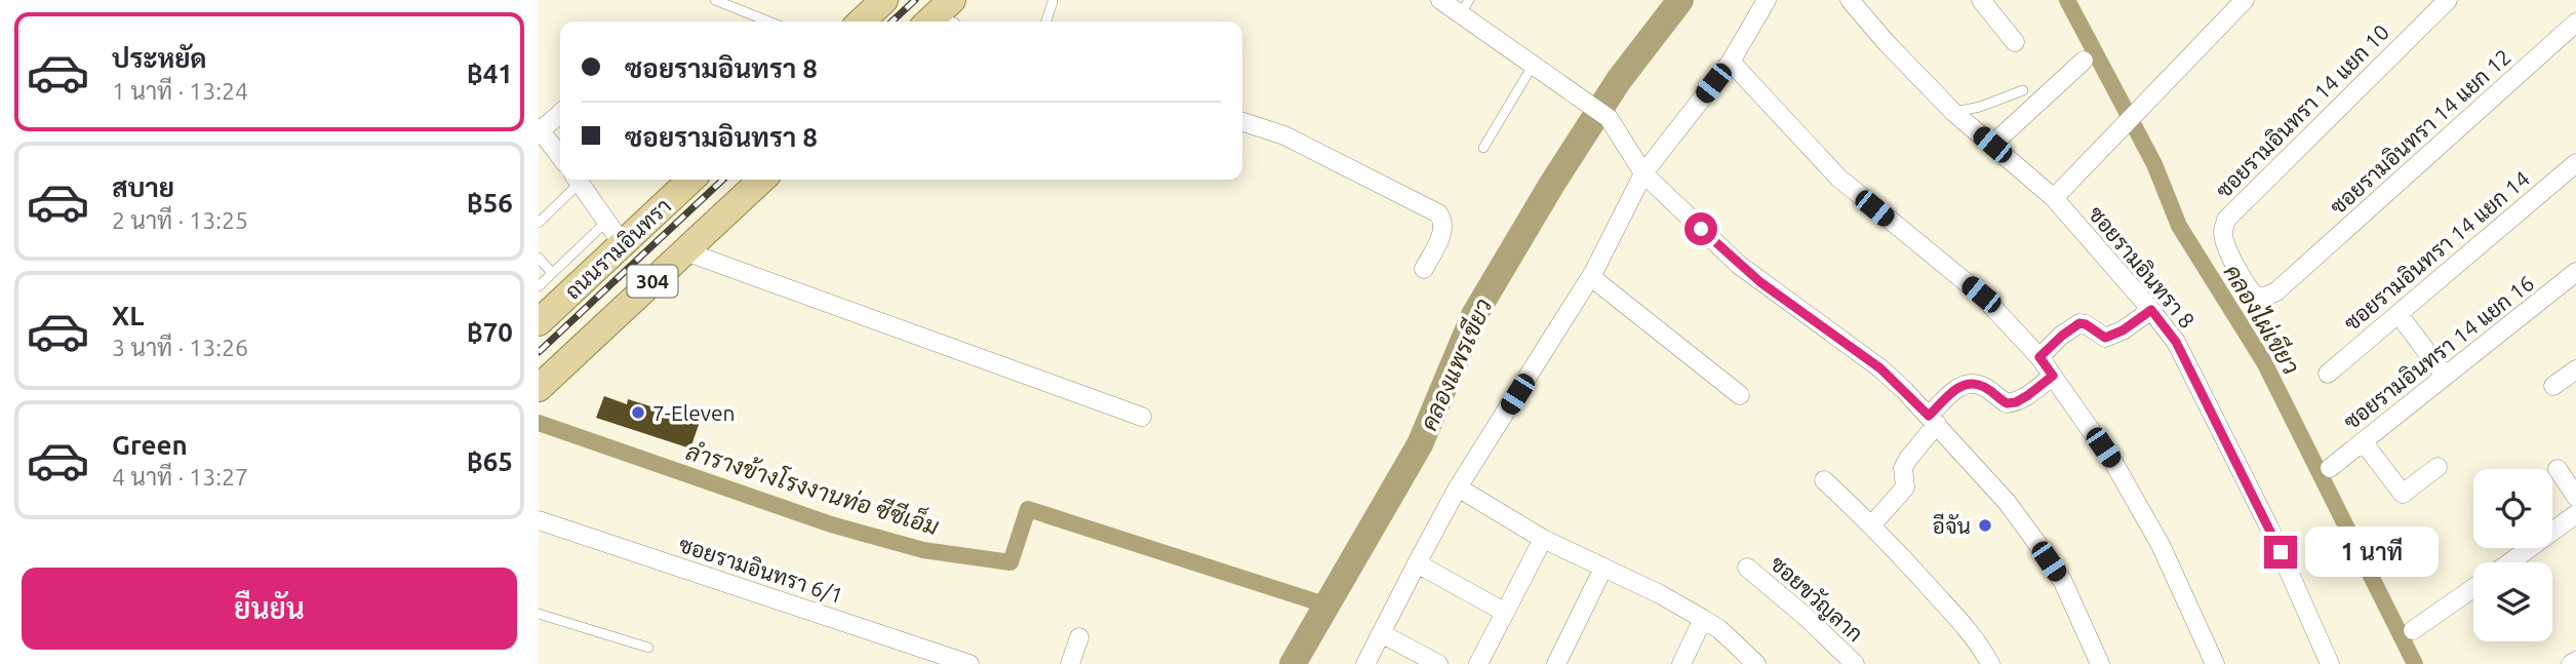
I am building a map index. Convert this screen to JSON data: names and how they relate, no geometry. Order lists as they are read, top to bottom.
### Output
{
  "streets": {
    "main road": ["ถนนรามอินทรา", "304"],
    "street": [
      "ซอยรามอินทรา 14 แยก 10",
      "ซอยรามอินทรา 14 แยก 12",
      "ซอยรามอินทรา 14 แยก 14",
      "ซอยรามอินทรา 8",
      "ซอยรามอินทรา 14 แยก 16",
      "ซอยรามอินทรา 6/1",
      "ซอยขวัญลาก"
    ]
  },
  "crossings": [
    ["ซอยรามอินทรา 14 แยก 10", "ซอยรามอินทรา 14 แยก 12"]
  ],
  "water": ["คลองไผ่เขียว", "คลองแพรเขียว", "ลำรางข้างโรงงานท่อ ซีซีเอ็ม"],
  "places": ["7-Eleven", "อีจัน"],
  "page": {
    "list": [
      {
        "name": "ประหยัด",
        "note": "1 นาที · 13:24",
        "value": "฿41"
      },
      {
        "name": "สบาย",
        "note": "2 นาที · 13:25",
        "value": "฿56"
      },
      {
        "name": "XL",
        "note": "3 นาที · 13:26",
        "value": "฿70"
      },
      {
        "name": "Green",
        "note": "4 นาที · 13:27",
        "value": "฿65"
      }
    ],
    "banner": ["ซอยรามอินทรา 8", "ซอยรามอินทรา 8"],
    "bubble": "1 นาที",
    "buttons": "ยืนยัน"
  }
}
